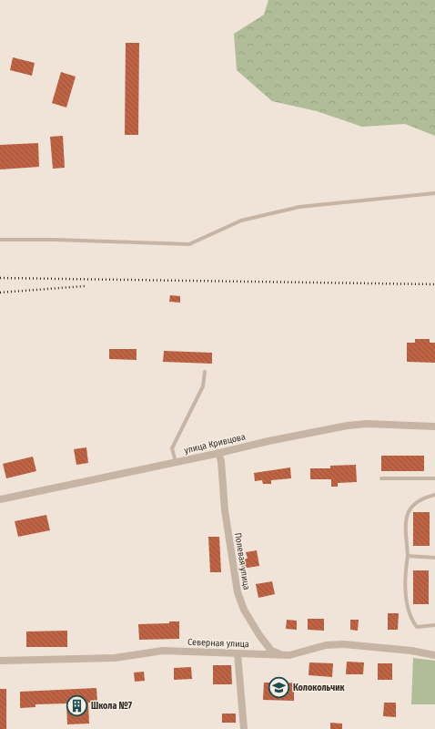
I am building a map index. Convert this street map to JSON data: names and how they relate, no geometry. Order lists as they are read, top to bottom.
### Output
{
  "streets": {
    "street": ["улица Кривцова", "Полевая улица", "Северная улица"]
  },
  "crossings": [
    ["улица Кривцова", "Полевая улица"],
    ["Полевая улица", "Северная улица"]
  ],
  "places": {
    "school or university": ["Колокольчик"],
    "building": ["Школа №7"]
  }
}
